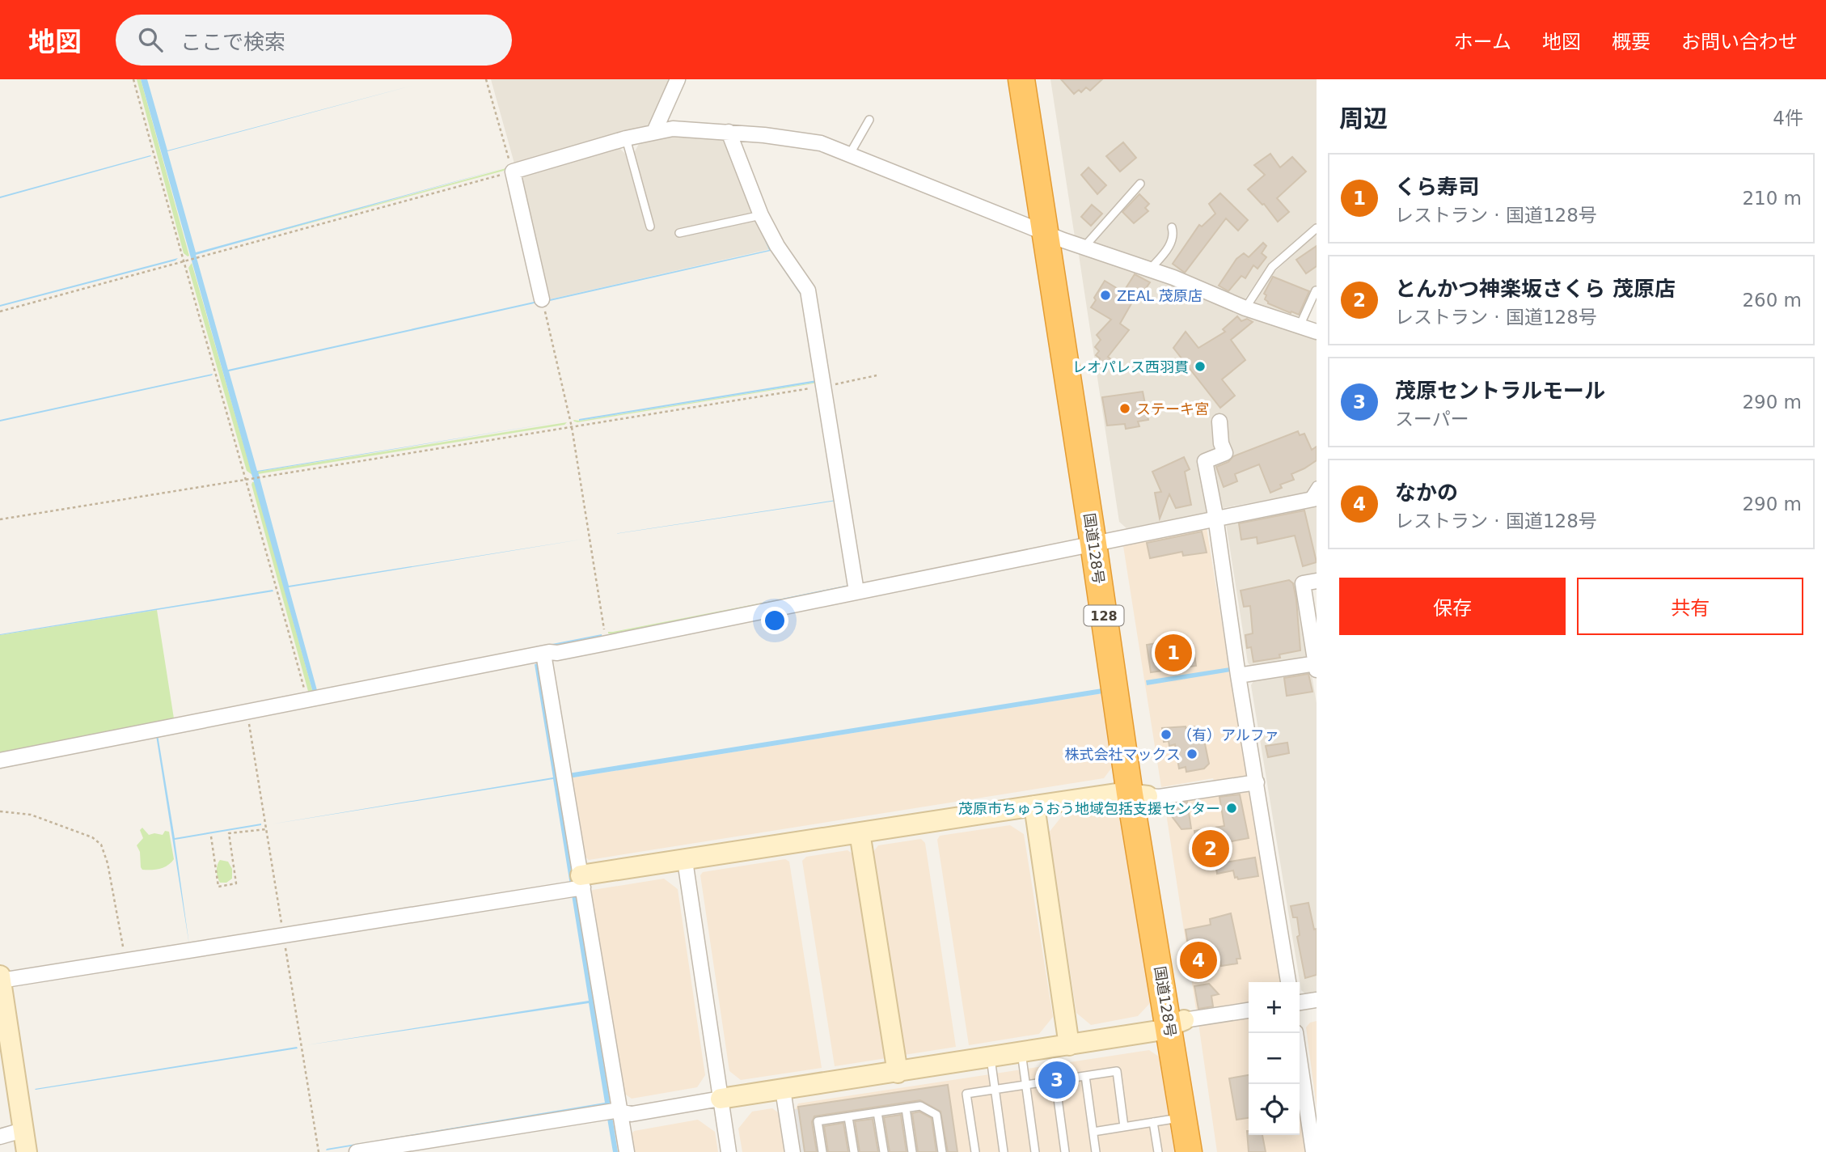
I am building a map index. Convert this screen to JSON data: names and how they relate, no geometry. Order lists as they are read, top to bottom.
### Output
{
  "streets": {
    "highway": ["国道128号", "128"]
  },
  "places": [
    "ZEAL 茂原店",
    "レオパレス西羽貫",
    "ステーキ宮",
    "（有）アルファ",
    "株式会社マックス",
    "茂原市ちゅうおう地域包括支援センター"
  ],
  "page": {
    "header": "地図",
    "search": "ここで検索",
    "nav": [
      "ホーム",
      "地図",
      "概要",
      "お問い合わせ"
    ],
    "heading": ["周辺", "4件"],
    "list": [
      {
        "mark": "1",
        "name": "くら寿司",
        "note": "レストラン · 国道128号",
        "value": "210 m"
      },
      {
        "mark": "2",
        "name": "とんかつ神楽坂さくら 茂原店",
        "note": "レストラン · 国道128号",
        "value": "260 m"
      },
      {
        "mark": "3",
        "name": "茂原セントラルモール",
        "note": "スーパー",
        "value": "290 m"
      },
      {
        "mark": "4",
        "name": "なかの",
        "note": "レストラン · 国道128号",
        "value": "290 m"
      }
    ],
    "buttons": ["保存", "共有"],
    "pins": [
      "1",
      "2",
      "4",
      "3"
    ],
    "map_buttons": ["+", "−"]
  }
}
